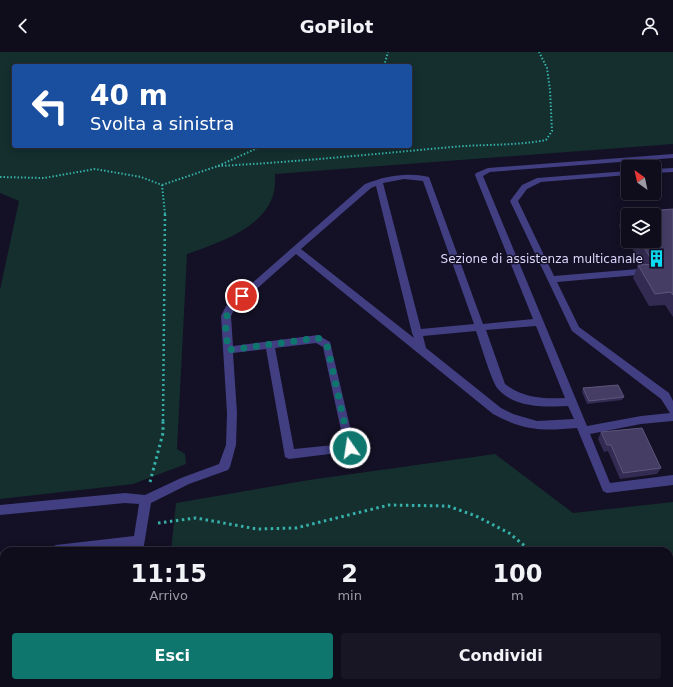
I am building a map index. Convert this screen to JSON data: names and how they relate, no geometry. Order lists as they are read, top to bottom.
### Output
{
  "places": {
    "building": ["Sezione di assistenza multicanale"]
  },
  "north": "top left",
  "page": {
    "header": "GoPilot",
    "turn": ["40 m", "Svolta a sinistra"],
    "eta": [
      "11:15",
      "Arrivo",
      "2",
      "min",
      "100",
      "m"
    ],
    "buttons": ["Esci", "Condividi"]
  }
}
